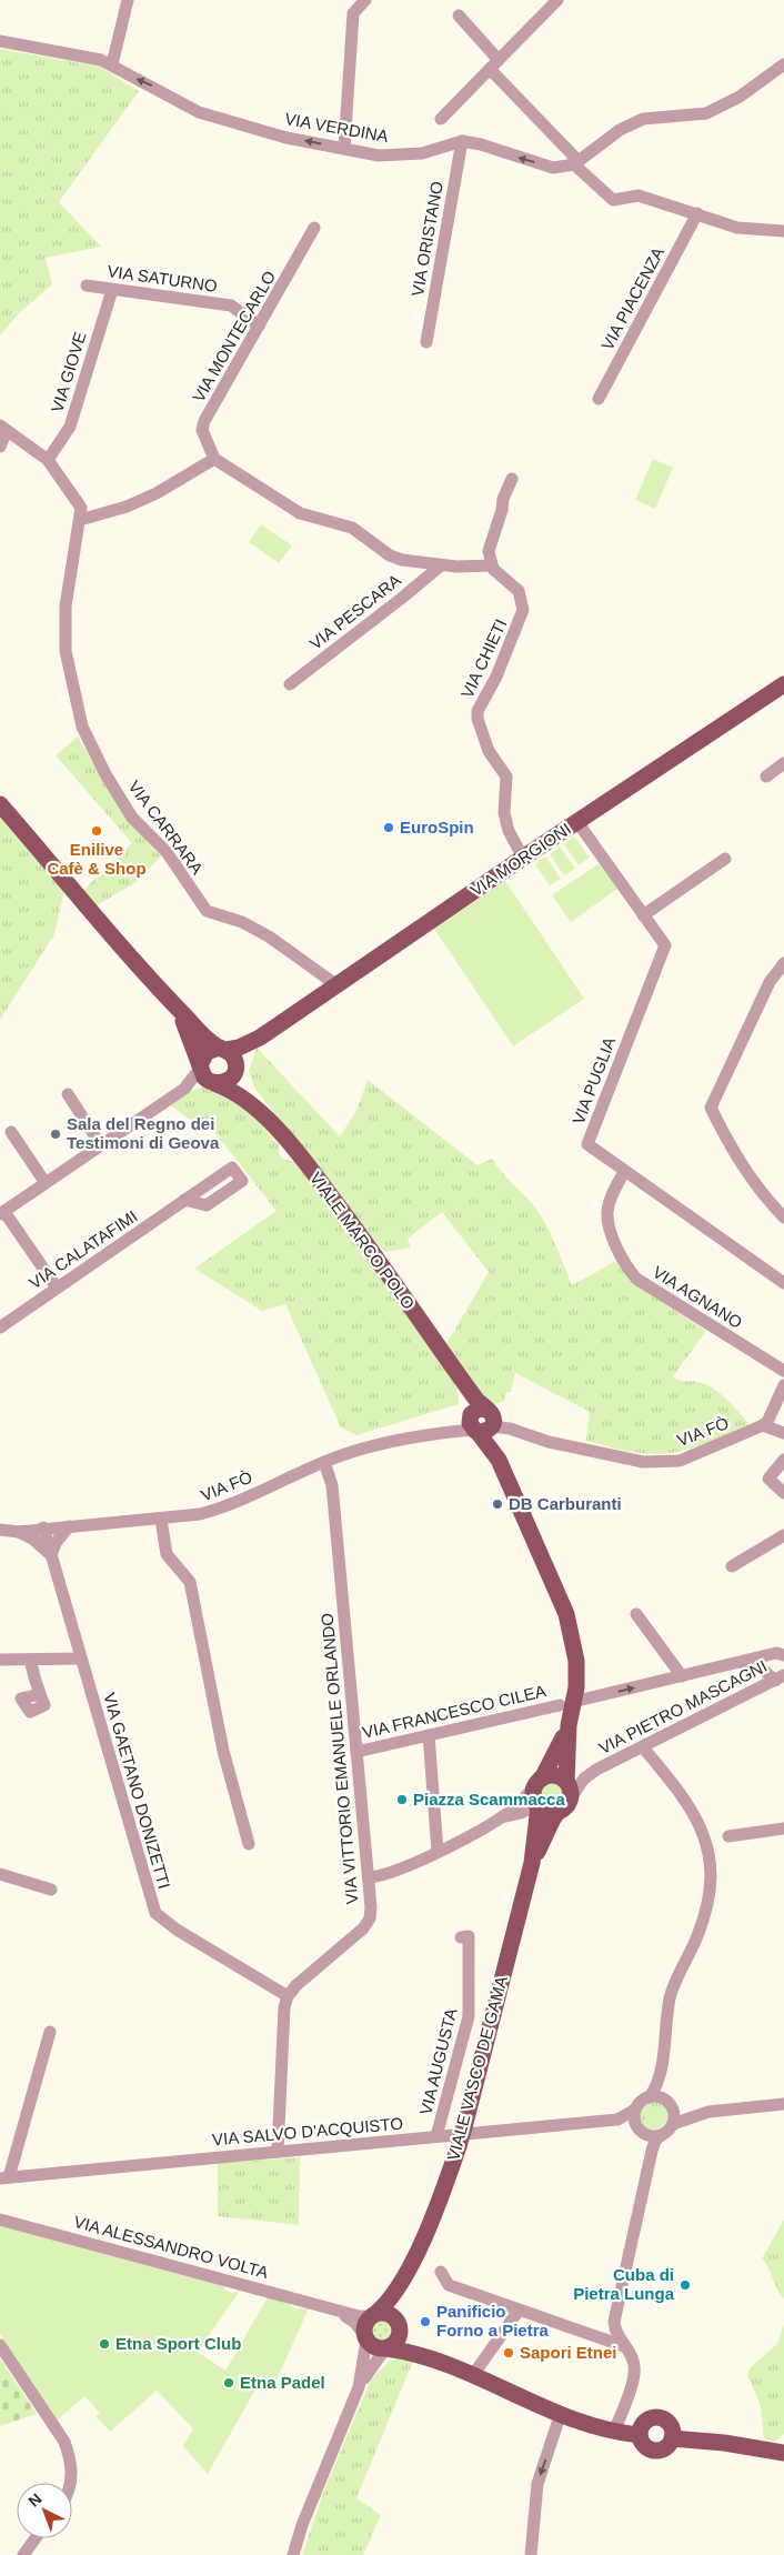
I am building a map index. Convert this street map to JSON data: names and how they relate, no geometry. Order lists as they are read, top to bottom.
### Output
{
  "streets": {
    "main road": ["VIA MORGIONI", "VIALE MARCO POLO", "VIALE VASCO DE GAMA"],
    "street": [
      "VIA VERDINA",
      "VIA ORISTANO",
      "VIA SATURNO",
      "VIA PIACENZA",
      "VIA MONTECARLO",
      "VIA GIOVE",
      "VIA PESCARA",
      "VIA CHIETI",
      "VIA CARRARA",
      "VIA PUGLIA",
      "VIA CALATAFIMI",
      "VIA AGNANO",
      "VIA FÒ",
      "VIA PIETRO MASCAGNI",
      "VIA FRANCESCO CILEA",
      "VIA VITTORIO EMANUELE ORLANDO",
      "VIA GAETANO DONIZETTI",
      "VIA AUGUSTA",
      "VIA SALVO D'ACQUISTO",
      "VIA ALESSANDRO VOLTA"
    ]
  },
  "crossings": [
    ["VIA VERDINA", "VIA ORISTANO"],
    ["VIA SATURNO", "VIA MONTECARLO"],
    ["VIA SATURNO", "VIA GIOVE"],
    ["VIA CHIETI", "VIA MORGIONI"],
    ["VIA CARRARA", "VIA MORGIONI"],
    ["VIA MORGIONI", "VIA PUGLIA"],
    ["VIA PUGLIA", "VIA AGNANO"],
    ["VIALE MARCO POLO", "VIA FÒ"],
    ["VIA FÒ", "VIA VITTORIO EMANUELE ORLANDO"],
    ["VIA FÒ", "VIA GAETANO DONIZETTI"],
    ["VIA FRANCESCO CILEA", "VIA VITTORIO EMANUELE ORLANDO"],
    ["VIA VITTORIO EMANUELE ORLANDO", "VIA GAETANO DONIZETTI"],
    ["VIA AUGUSTA", "VIA SALVO D'ACQUISTO"]
  ],
  "one_way": ["VIA VERDINA"],
  "places": [
    "EuroSpin",
    "Enilive Cafè & Shop",
    "Sala del Regno dei Testimoni di Geova",
    "DB Carburanti",
    "Piazza Scammacca",
    "Cuba di Pietra Lunga",
    "Panificio Forno a Pietra",
    "Etna Sport Club",
    "Sapori Etnei",
    "Etna Padel"
  ],
  "north": "top left"
}
